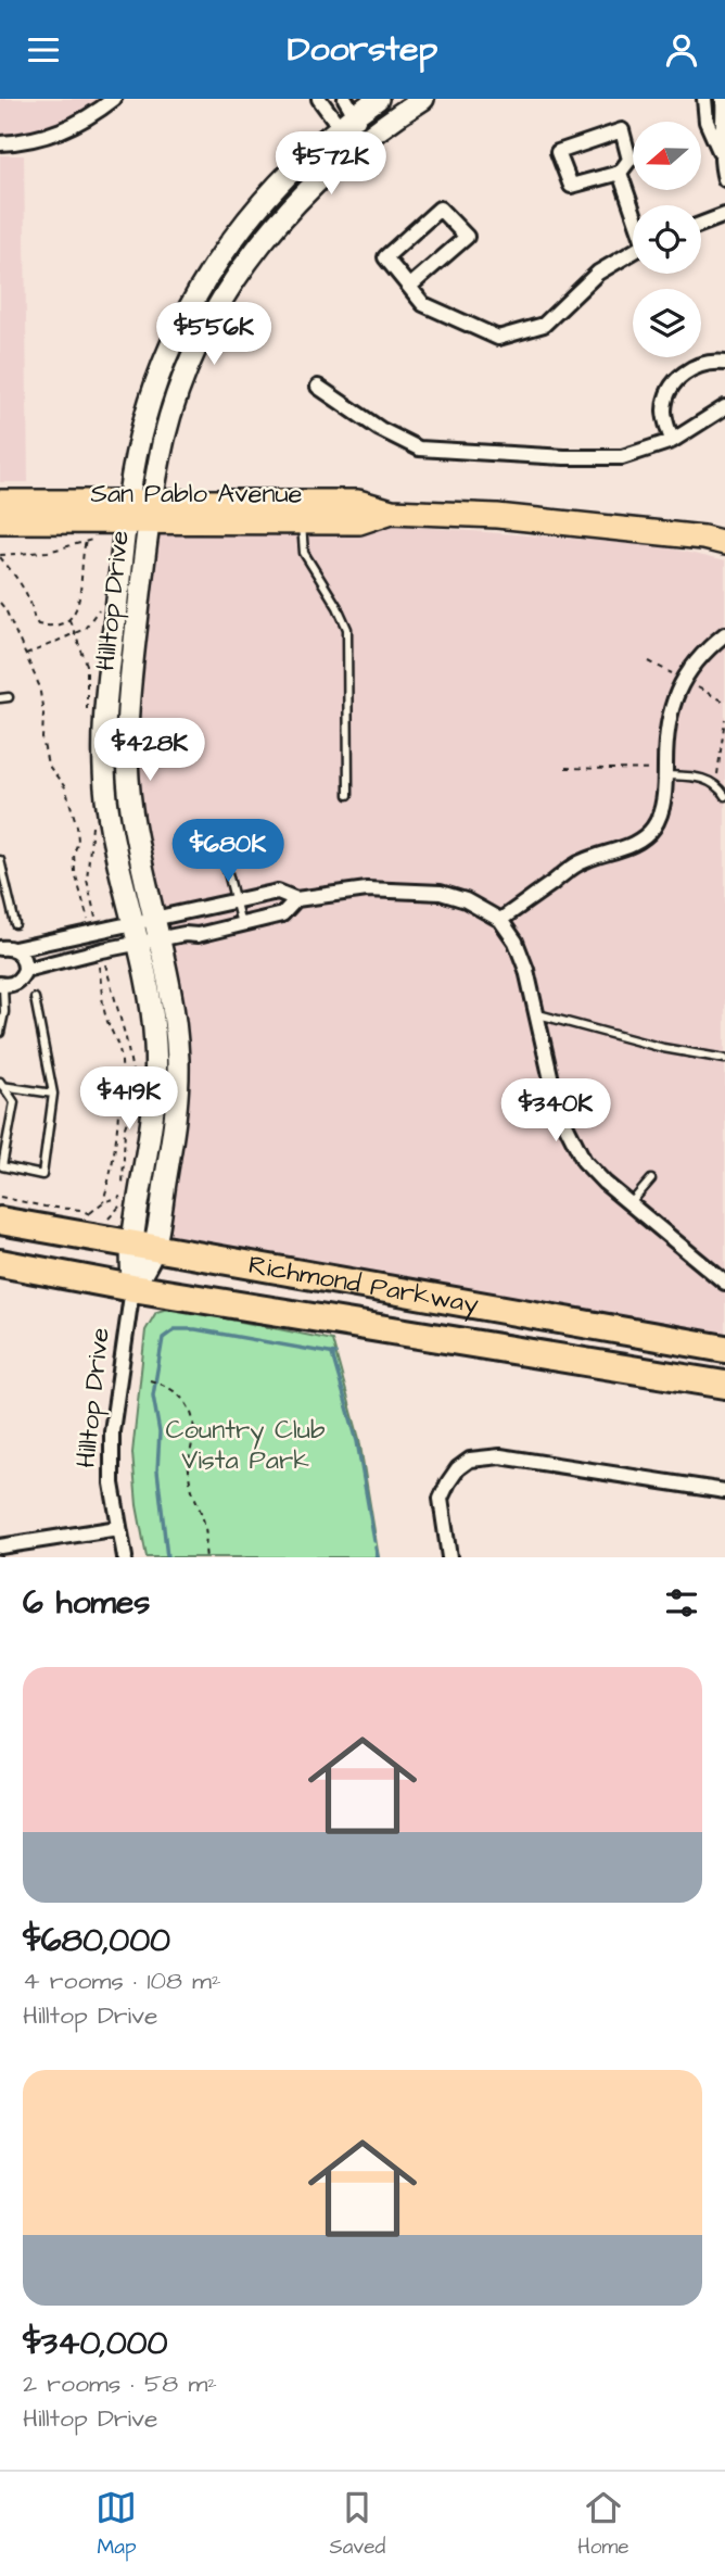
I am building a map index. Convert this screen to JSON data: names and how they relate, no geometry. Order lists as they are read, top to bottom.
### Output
{
  "streets": {
    "highway": ["Richmond Parkway"],
    "main road": ["San Pablo Avenue", "Hilltop Drive"]
  },
  "crossings": [
    ["San Pablo Avenue", "Hilltop Drive"],
    ["Hilltop Drive", "Richmond Parkway"]
  ],
  "parks": ["Country Club Vista Park"],
  "north": "left",
  "page": {
    "header": "Doorstep",
    "price": [
      "$572K",
      "$556K",
      "$428K",
      "$680K",
      "$419K",
      "$340K"
    ],
    "heading": "6 homes",
    "list": [
      {
        "name": "$680,000",
        "note": "4 rooms · 108 m² · Hilltop Drive"
      },
      {
        "name": "$340,000",
        "note": "2 rooms · 58 m² · Hilltop Drive"
      }
    ],
    "tabs": ["Map", "Saved", "Home"]
  }
}
